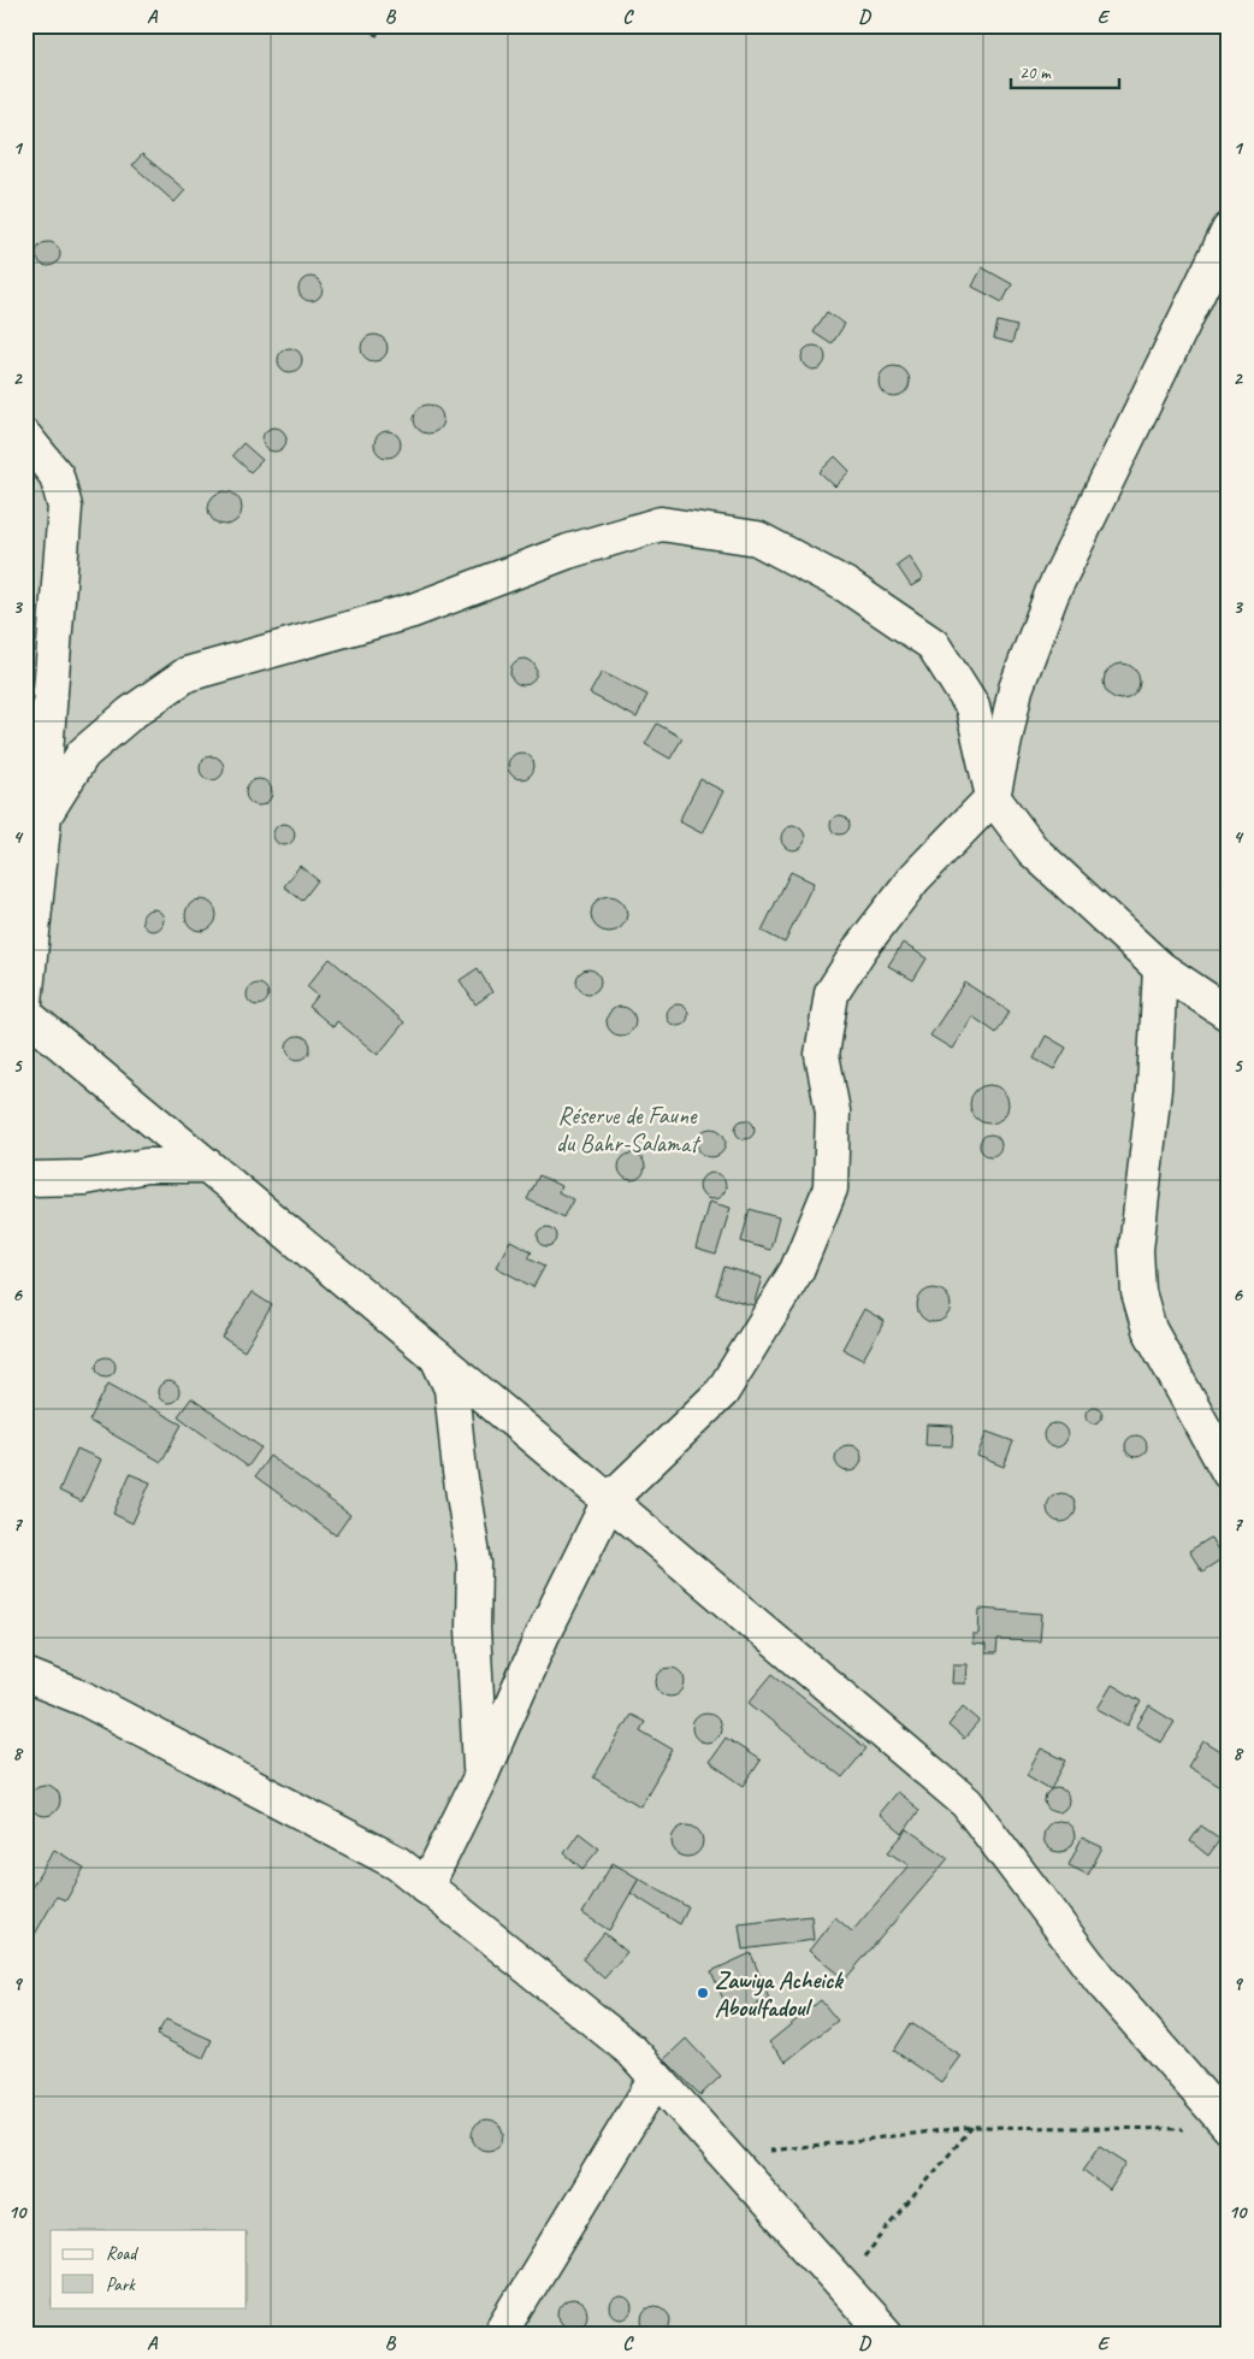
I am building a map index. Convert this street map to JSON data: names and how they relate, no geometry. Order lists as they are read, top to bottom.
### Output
{
  "parks": ["Réserve de Faune du Bahr-Salamat"],
  "places": ["Zawiya Acheick Aboulfadoul"],
  "legend": ["Road", "Park"],
  "scale_bar": "20 m",
  "grid": {
    "columns": [
      "A",
      "B",
      "C",
      "D",
      "E"
    ],
    "rows": [
      "1",
      "2",
      "3",
      "4",
      "5",
      "6",
      "7",
      "8",
      "9",
      "10"
    ]
  }
}
